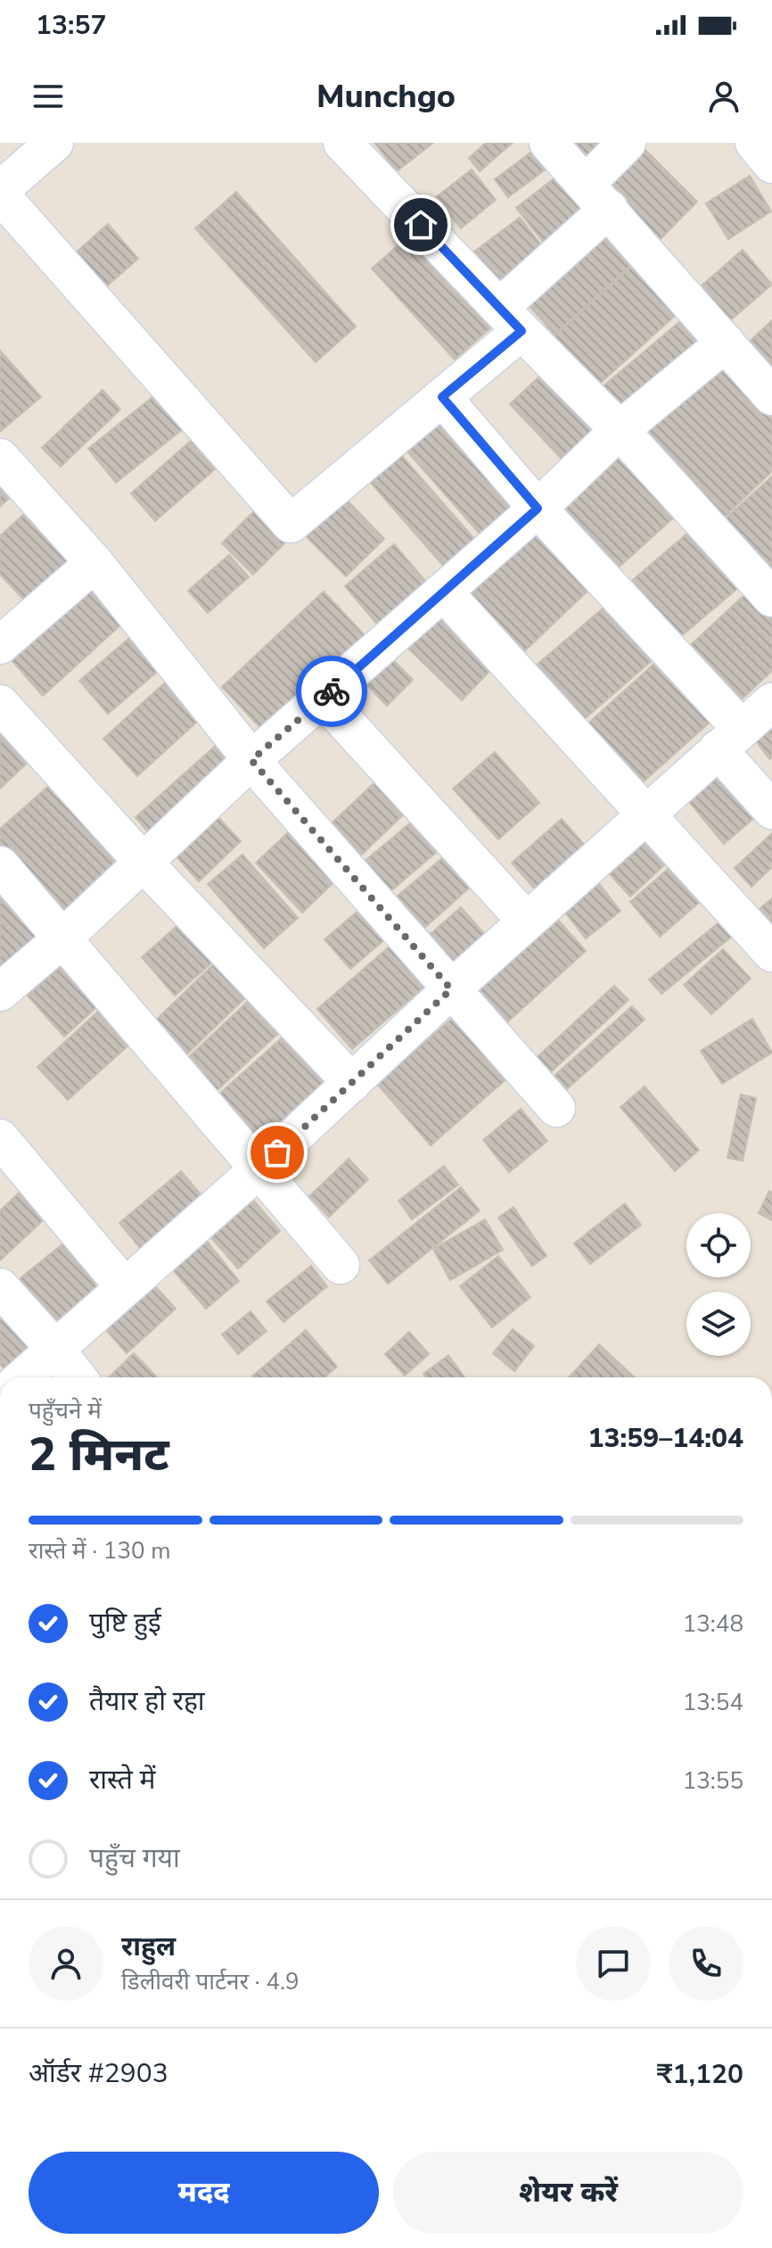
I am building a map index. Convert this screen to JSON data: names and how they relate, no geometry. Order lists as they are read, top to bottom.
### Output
{
  "page": {
    "status": "13:57",
    "header": "Munchgo",
    "heading": ["2 मिनट", "पहुँचने में", "13:59–14:04"],
    "panel": [
      "राहुल",
      "डिलीवरी पार्टनर · 4.9",
      "ऑर्डर #2903",
      "₹1,120"
    ],
    "bar": "रास्ते में · 130 m",
    "list": [
      ["पुष्टि हुई", "13:48"],
      ["तैयार हो रहा", "13:54"],
      ["रास्ते में", "13:55"],
      "पहुँच गया"
    ],
    "buttons": ["मदद", "शेयर करें"]
  }
}
